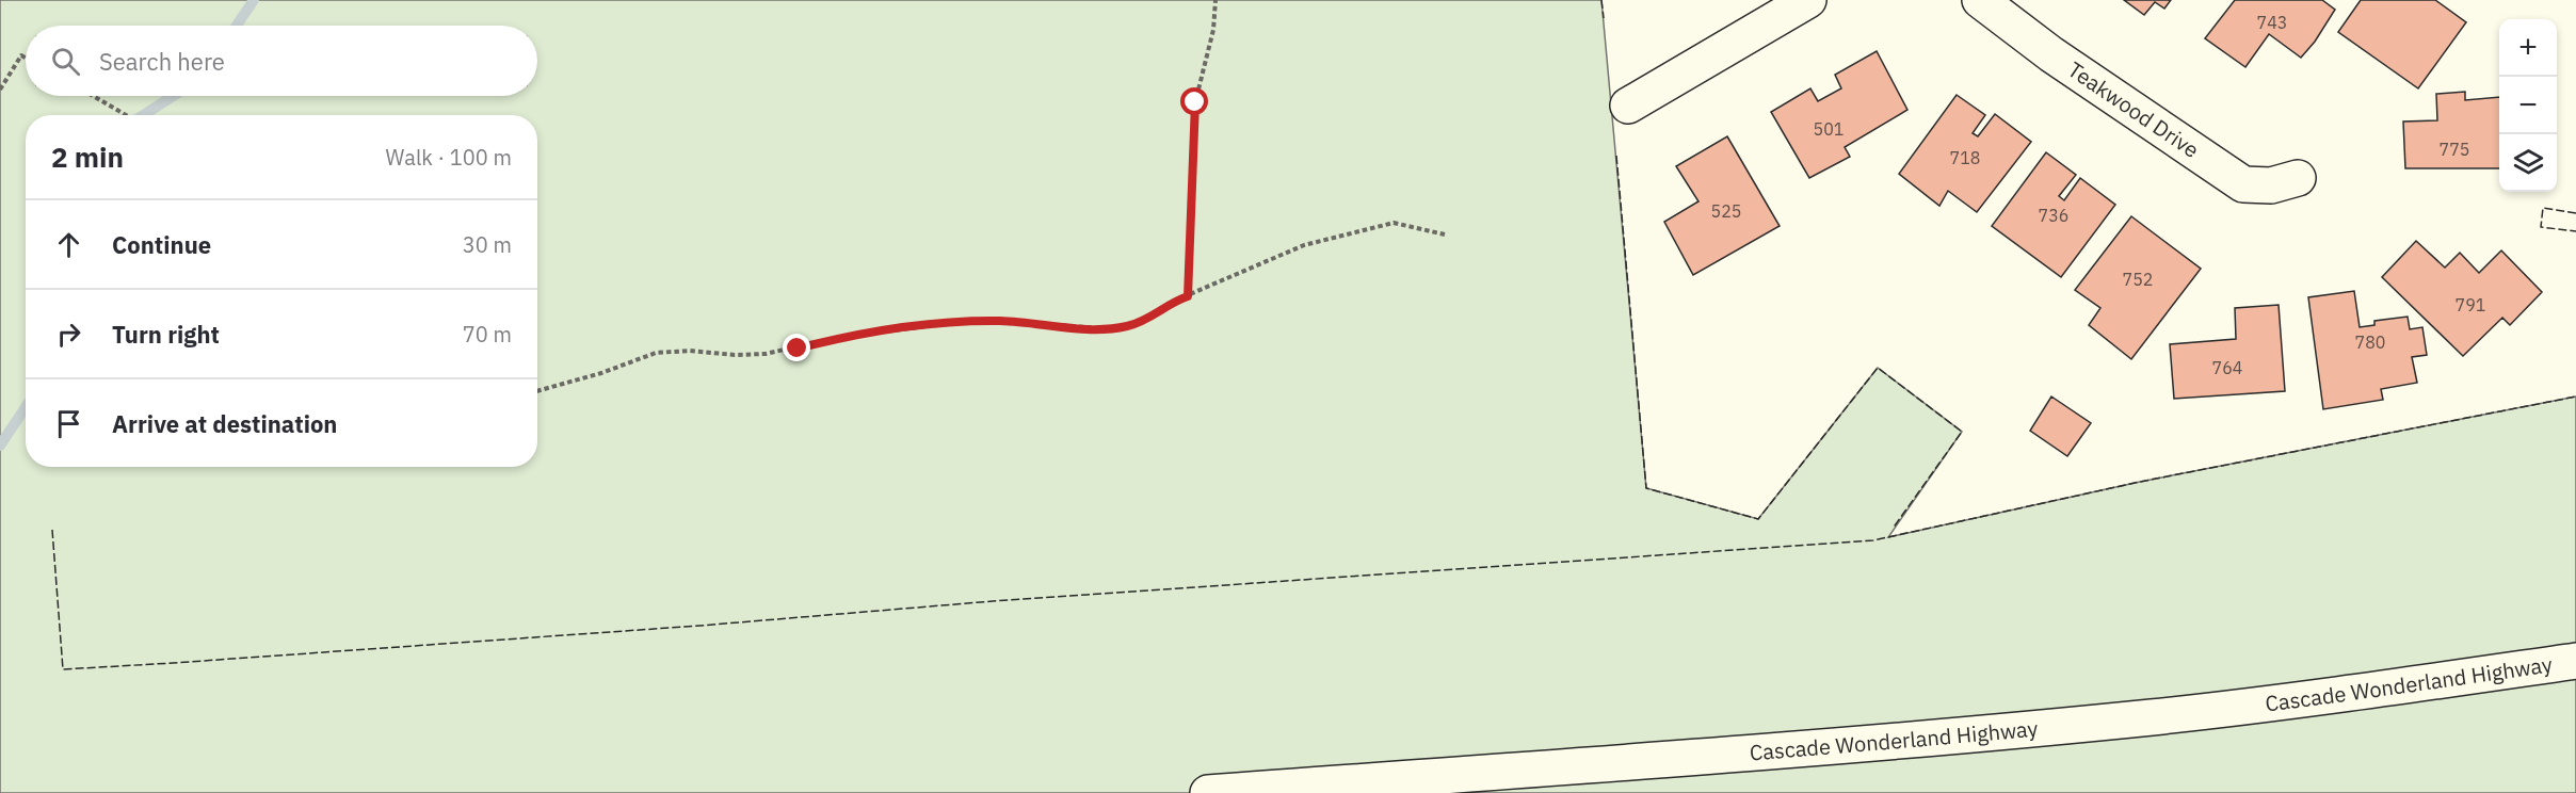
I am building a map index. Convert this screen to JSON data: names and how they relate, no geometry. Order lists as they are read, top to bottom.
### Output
{
  "streets": {
    "main road": ["Teakwood Drive", "Cascade Wonderland Highway"]
  },
  "house_numbers": [
    "743",
    "501",
    "775",
    "718",
    "525",
    "736",
    "752",
    "791",
    "780",
    "764"
  ],
  "page": {
    "map_buttons": ["+", "−"],
    "search": "Search here",
    "heading": ["2 min", "Walk · 100 m"],
    "list": [
      ["Continue", "30 m"],
      ["Turn right", "70 m"],
      "Arrive at destination"
    ]
  }
}
